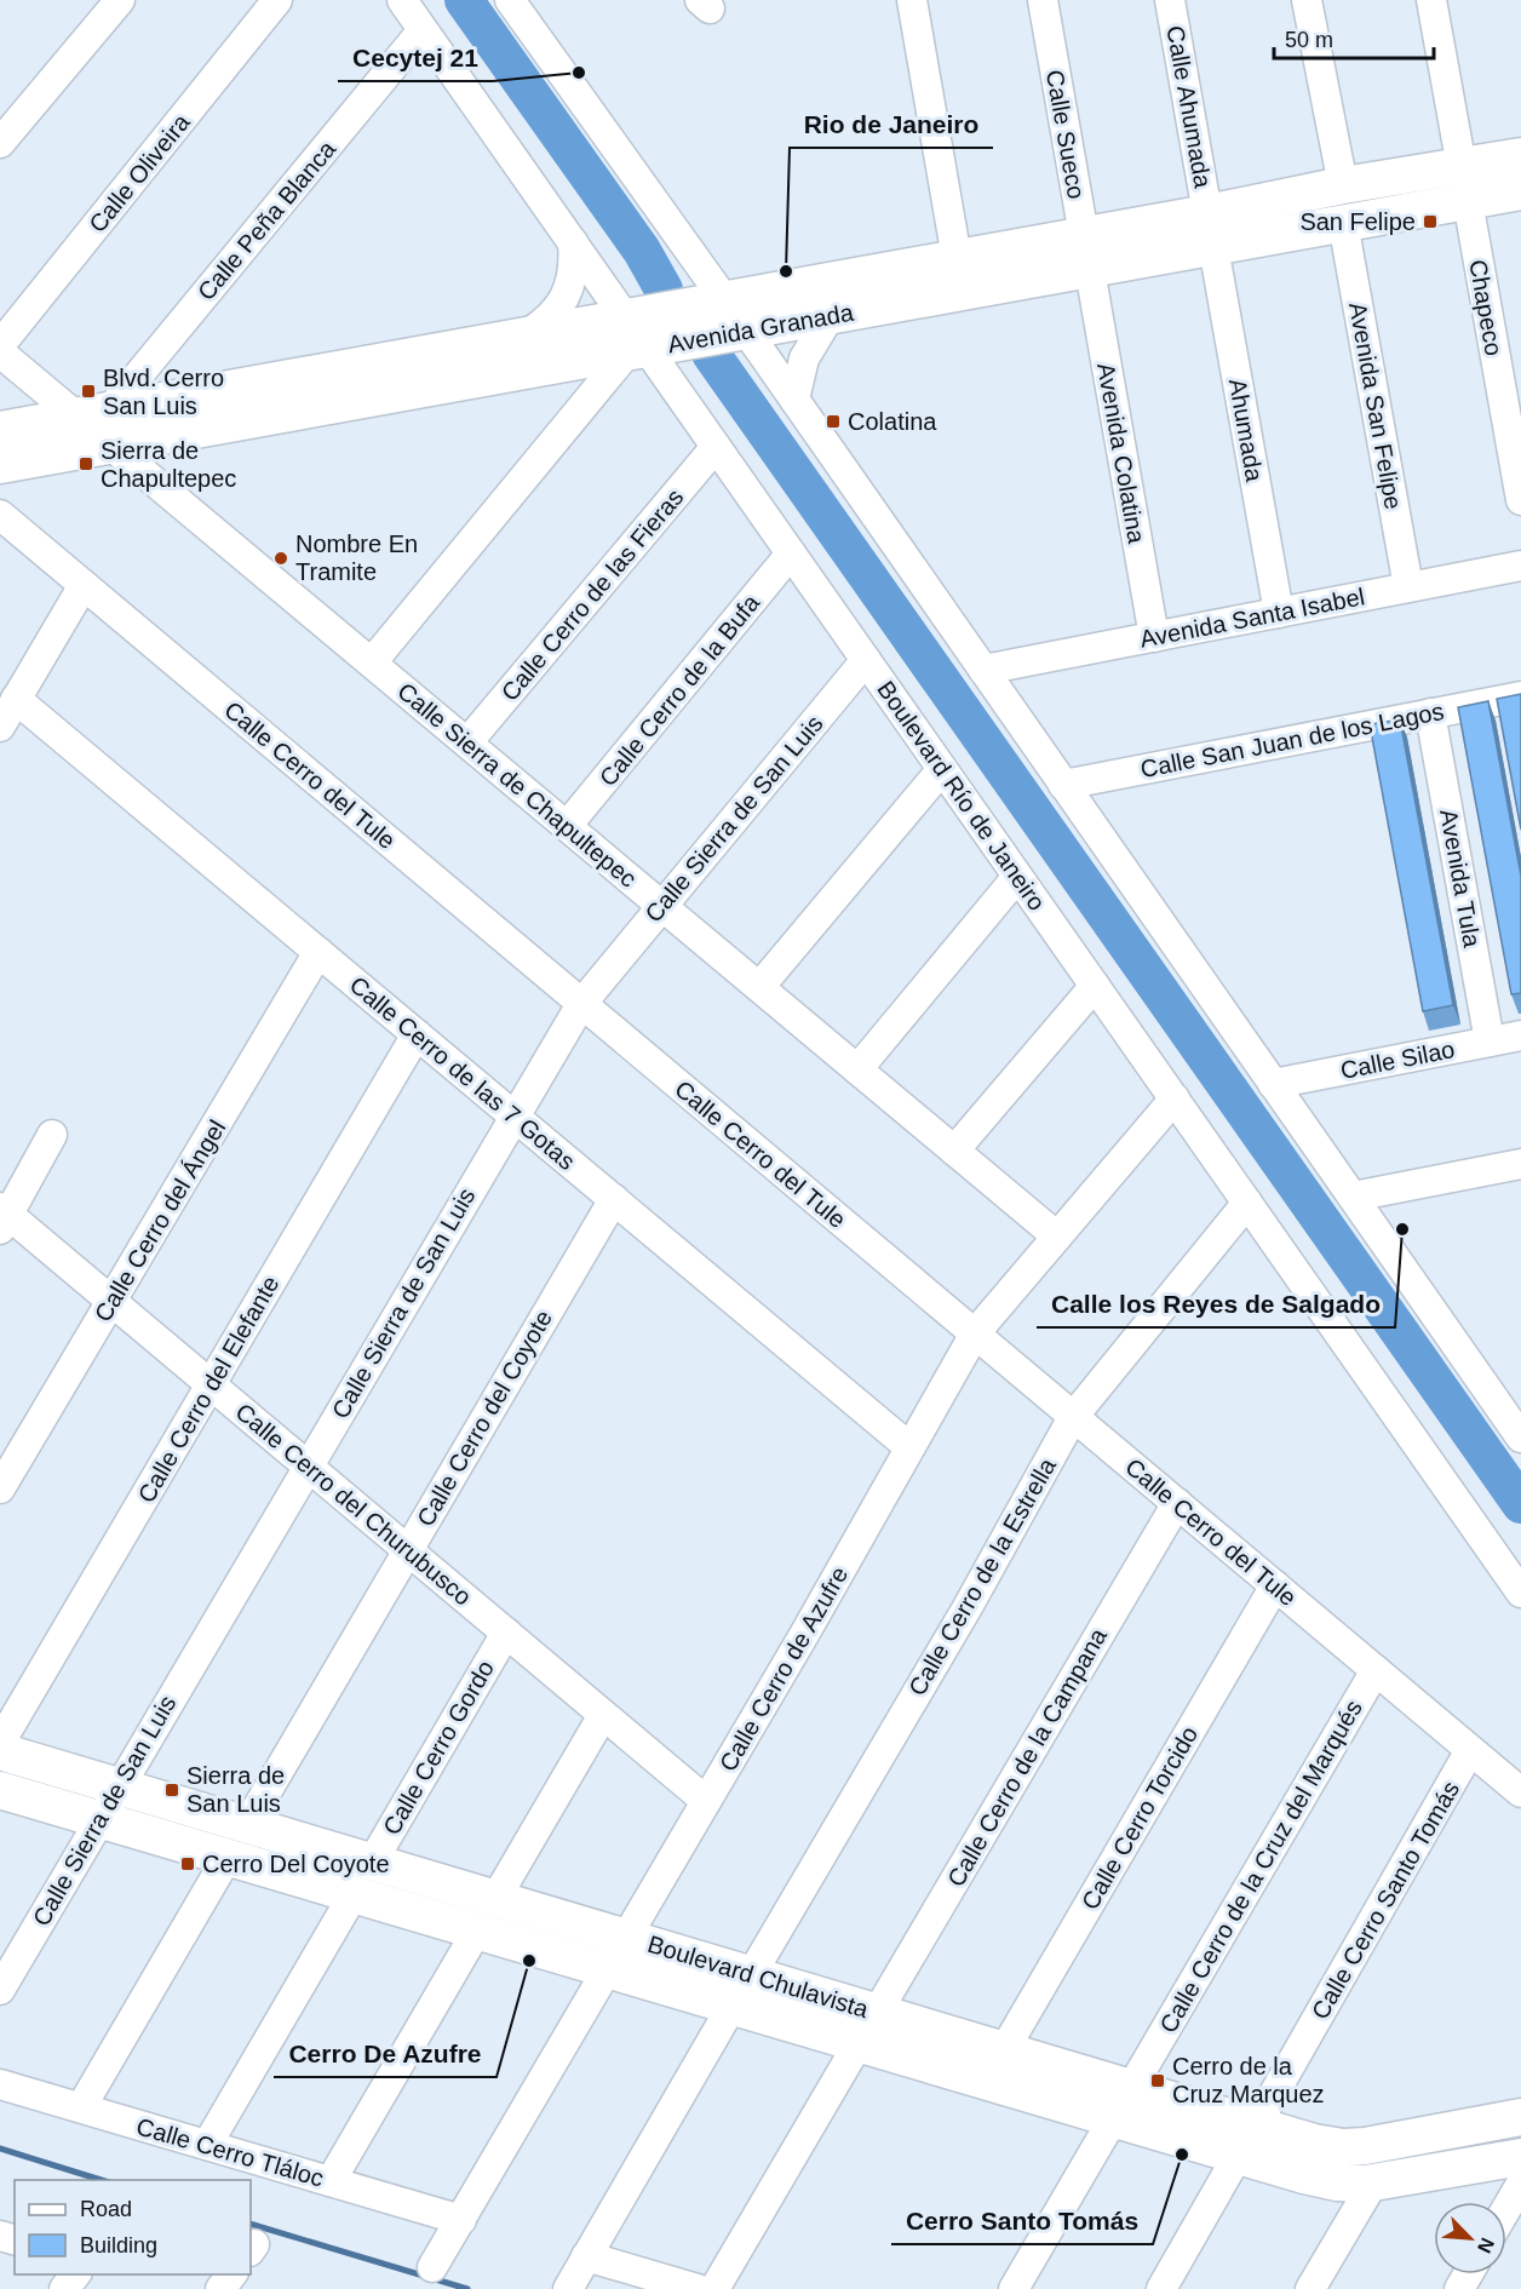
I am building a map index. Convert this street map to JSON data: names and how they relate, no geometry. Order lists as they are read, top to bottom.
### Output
{
  "streets": {
    "main road": ["Avenida Granada", "Boulevard Chulavista"],
    "street": [
      "Calle Ahumada",
      "Calle Sueco",
      "Calle Oliveira",
      "Calle Peña Blanca",
      "Chapeco",
      "Avenida San Felipe",
      "Ahumada",
      "Avenida Colatina",
      "Calle Cerro de las Fieras",
      "Avenida Santa Isabel",
      "Calle Cerro de la Bufa",
      "Calle San Juan de los Lagos",
      "Calle Cerro del Tule",
      "Calle Sierra de Chapultepec",
      "Boulevard Río de Janeiro",
      "Calle Sierra de San Luis",
      "Avenida Tula",
      "Calle Silao",
      "Calle Cerro de las 7 Gotas",
      "Calle Cerro del Ángel",
      "Calle Cerro del Elefante",
      "Calle Cerro del Coyote",
      "Calle Cerro del Churubusco",
      "Calle Cerro de la Estrella",
      "Calle Cerro de Azufre",
      "Calle Cerro Gordo",
      "Calle Cerro de la Campana",
      "Calle Cerro Torcido",
      "Calle Cerro de la Cruz del Marqués",
      "Calle Cerro Santo Tomás",
      "Calle Cerro Tláloc"
    ]
  },
  "crossings": [
    ["Calle Ahumada", "Avenida Granada"],
    ["Calle Ahumada", "Ahumada"],
    ["Calle Sueco", "Avenida Granada"],
    ["Calle Sueco", "Avenida Colatina"],
    ["Calle Peña Blanca", "Avenida Granada"],
    ["Calle Peña Blanca", "Calle Sierra de Chapultepec"],
    ["Calle Peña Blanca", "Boulevard Río de Janeiro"],
    ["Chapeco", "Avenida Granada"],
    ["Avenida Granada", "Avenida San Felipe"],
    ["Avenida Granada", "Ahumada"],
    ["Avenida Granada", "Avenida Colatina"],
    ["Avenida Granada", "Calle Sierra de Chapultepec"],
    ["Avenida Granada", "Boulevard Río de Janeiro"],
    ["Avenida San Felipe", "Avenida Santa Isabel"],
    ["Ahumada", "Avenida Santa Isabel"],
    ["Avenida Colatina", "Avenida Santa Isabel"],
    ["Calle Cerro de las Fieras", "Calle Sierra de Chapultepec"],
    ["Calle Cerro de las Fieras", "Boulevard Río de Janeiro"],
    ["Calle Cerro de la Bufa", "Calle Sierra de Chapultepec"],
    ["Calle Cerro de la Bufa", "Boulevard Río de Janeiro"],
    ["Calle San Juan de los Lagos", "Avenida Tula"],
    ["Calle Cerro del Tule", "Calle Sierra de San Luis"],
    ["Calle Cerro del Tule", "Calle Cerro de la Estrella"],
    ["Calle Cerro del Tule", "Calle Cerro de Azufre"],
    ["Calle Cerro del Tule", "Calle Cerro de la Campana"],
    ["Calle Cerro del Tule", "Calle Cerro Torcido"],
    ["Calle Cerro del Tule", "Calle Cerro de la Cruz del Marqués"],
    ["Calle Cerro del Tule", "Calle Cerro Santo Tomás"],
    ["Calle Sierra de Chapultepec", "Calle Sierra de San Luis"],
    ["Calle Sierra de Chapultepec", "Calle Cerro de Azufre"],
    ["Boulevard Río de Janeiro", "Calle Sierra de San Luis"],
    ["Boulevard Río de Janeiro", "Calle Cerro de la Estrella"],
    ["Boulevard Río de Janeiro", "Calle Cerro de Azufre"],
    ["Calle Sierra de San Luis", "Calle Cerro de las 7 Gotas"],
    ["Calle Sierra de San Luis", "Calle Cerro del Churubusco"],
    ["Calle Sierra de San Luis", "Boulevard Chulavista"],
    ["Avenida Tula", "Calle Silao"],
    ["Calle Cerro de las 7 Gotas", "Calle Cerro del Ángel"],
    ["Calle Cerro de las 7 Gotas", "Calle Cerro del Elefante"],
    ["Calle Cerro de las 7 Gotas", "Calle Cerro del Coyote"],
    ["Calle Cerro de las 7 Gotas", "Calle Cerro de Azufre"],
    ["Calle Cerro del Ángel", "Calle Cerro del Churubusco"],
    ["Calle Cerro del Elefante", "Calle Cerro del Churubusco"],
    ["Calle Cerro del Coyote", "Calle Cerro del Churubusco"],
    ["Calle Cerro del Coyote", "Boulevard Chulavista"],
    ["Calle Cerro del Churubusco", "Calle Cerro de Azufre"],
    ["Calle Cerro del Churubusco", "Calle Cerro Gordo"],
    ["Calle Cerro de la Estrella", "Boulevard Chulavista"],
    ["Calle Cerro de Azufre", "Boulevard Chulavista"],
    ["Calle Cerro de Azufre", "Calle Cerro Tláloc"],
    ["Calle Cerro Gordo", "Boulevard Chulavista"],
    ["Calle Cerro de la Campana", "Boulevard Chulavista"],
    ["Calle Cerro Torcido", "Boulevard Chulavista"],
    ["Calle Cerro de la Cruz del Marqués", "Boulevard Chulavista"],
    ["Calle Cerro Santo Tomás", "Boulevard Chulavista"]
  ],
  "places": {
    "other": [
      "Cecytej 21",
      "Rio de Janeiro",
      "Nombre En Tramite",
      "Calle los Reyes de Salgado",
      "Cerro De Azufre",
      "Cerro Santo Tomás"
    ],
    "transit": [
      "San Felipe",
      "Blvd. Cerro San Luis",
      "Colatina",
      "Sierra de Chapultepec",
      "Sierra de San Luis",
      "Cerro Del Coyote",
      "Cerro de la Cruz Marquez"
    ]
  },
  "legend": ["Road", "Building"],
  "scale_bar": "50 m",
  "north": "bottom right"
}
